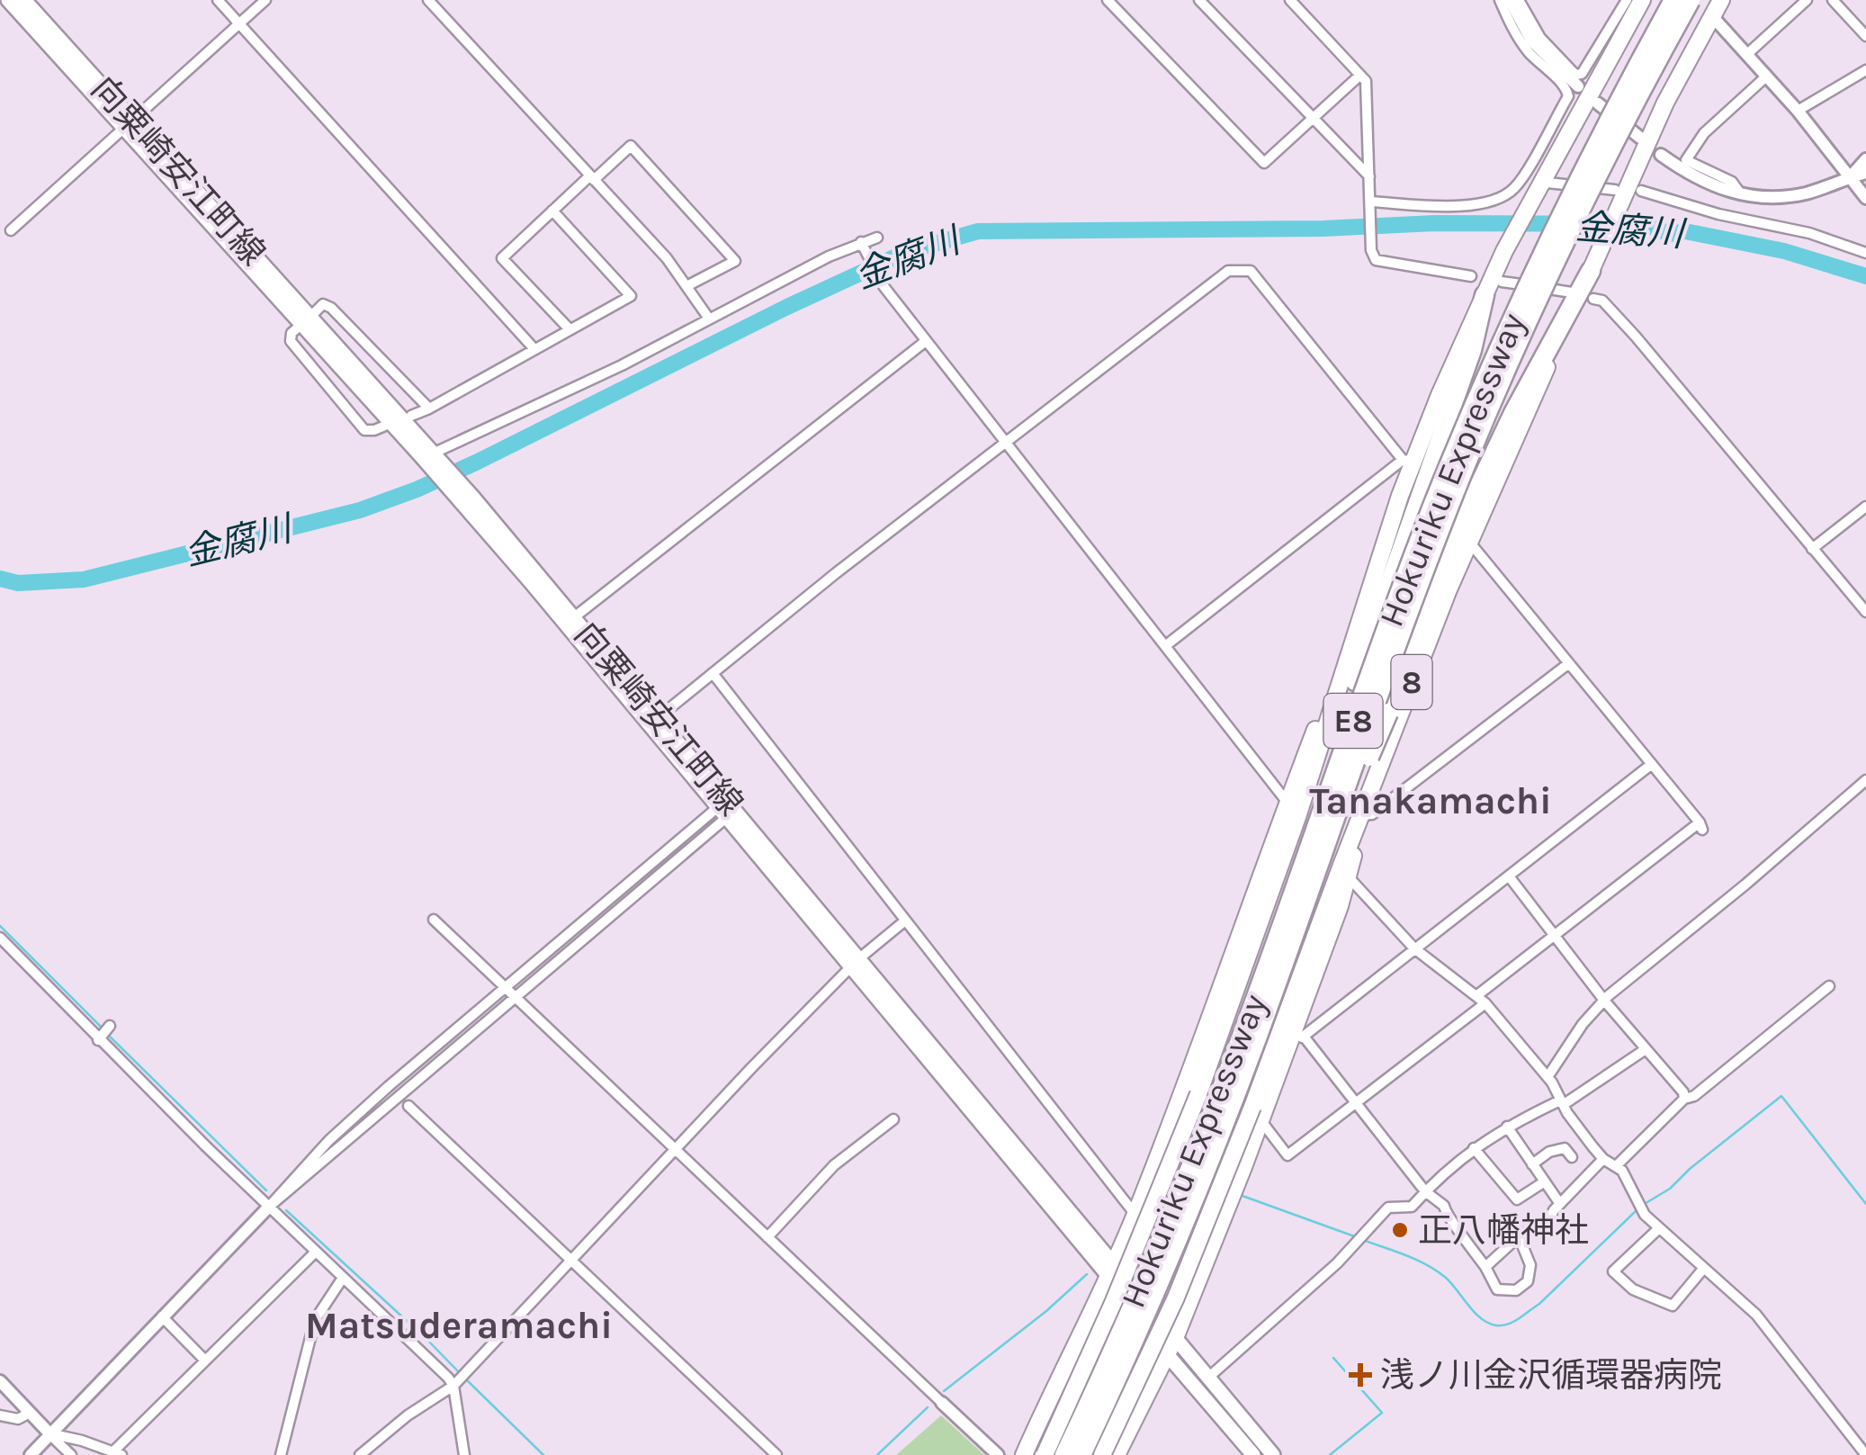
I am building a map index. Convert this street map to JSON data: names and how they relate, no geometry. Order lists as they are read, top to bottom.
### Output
{
  "streets": {
    "highway": ["Hokuriku Expressway", "8", "E8"],
    "main road": ["向粟崎安江町線"]
  },
  "districts": ["Tanakamachi", "Matsuderamachi"],
  "water": ["金腐川"],
  "places": {
    "other": ["正八幡神社"],
    "health": ["浅ノ川金沢循環器病院"]
  }
}
